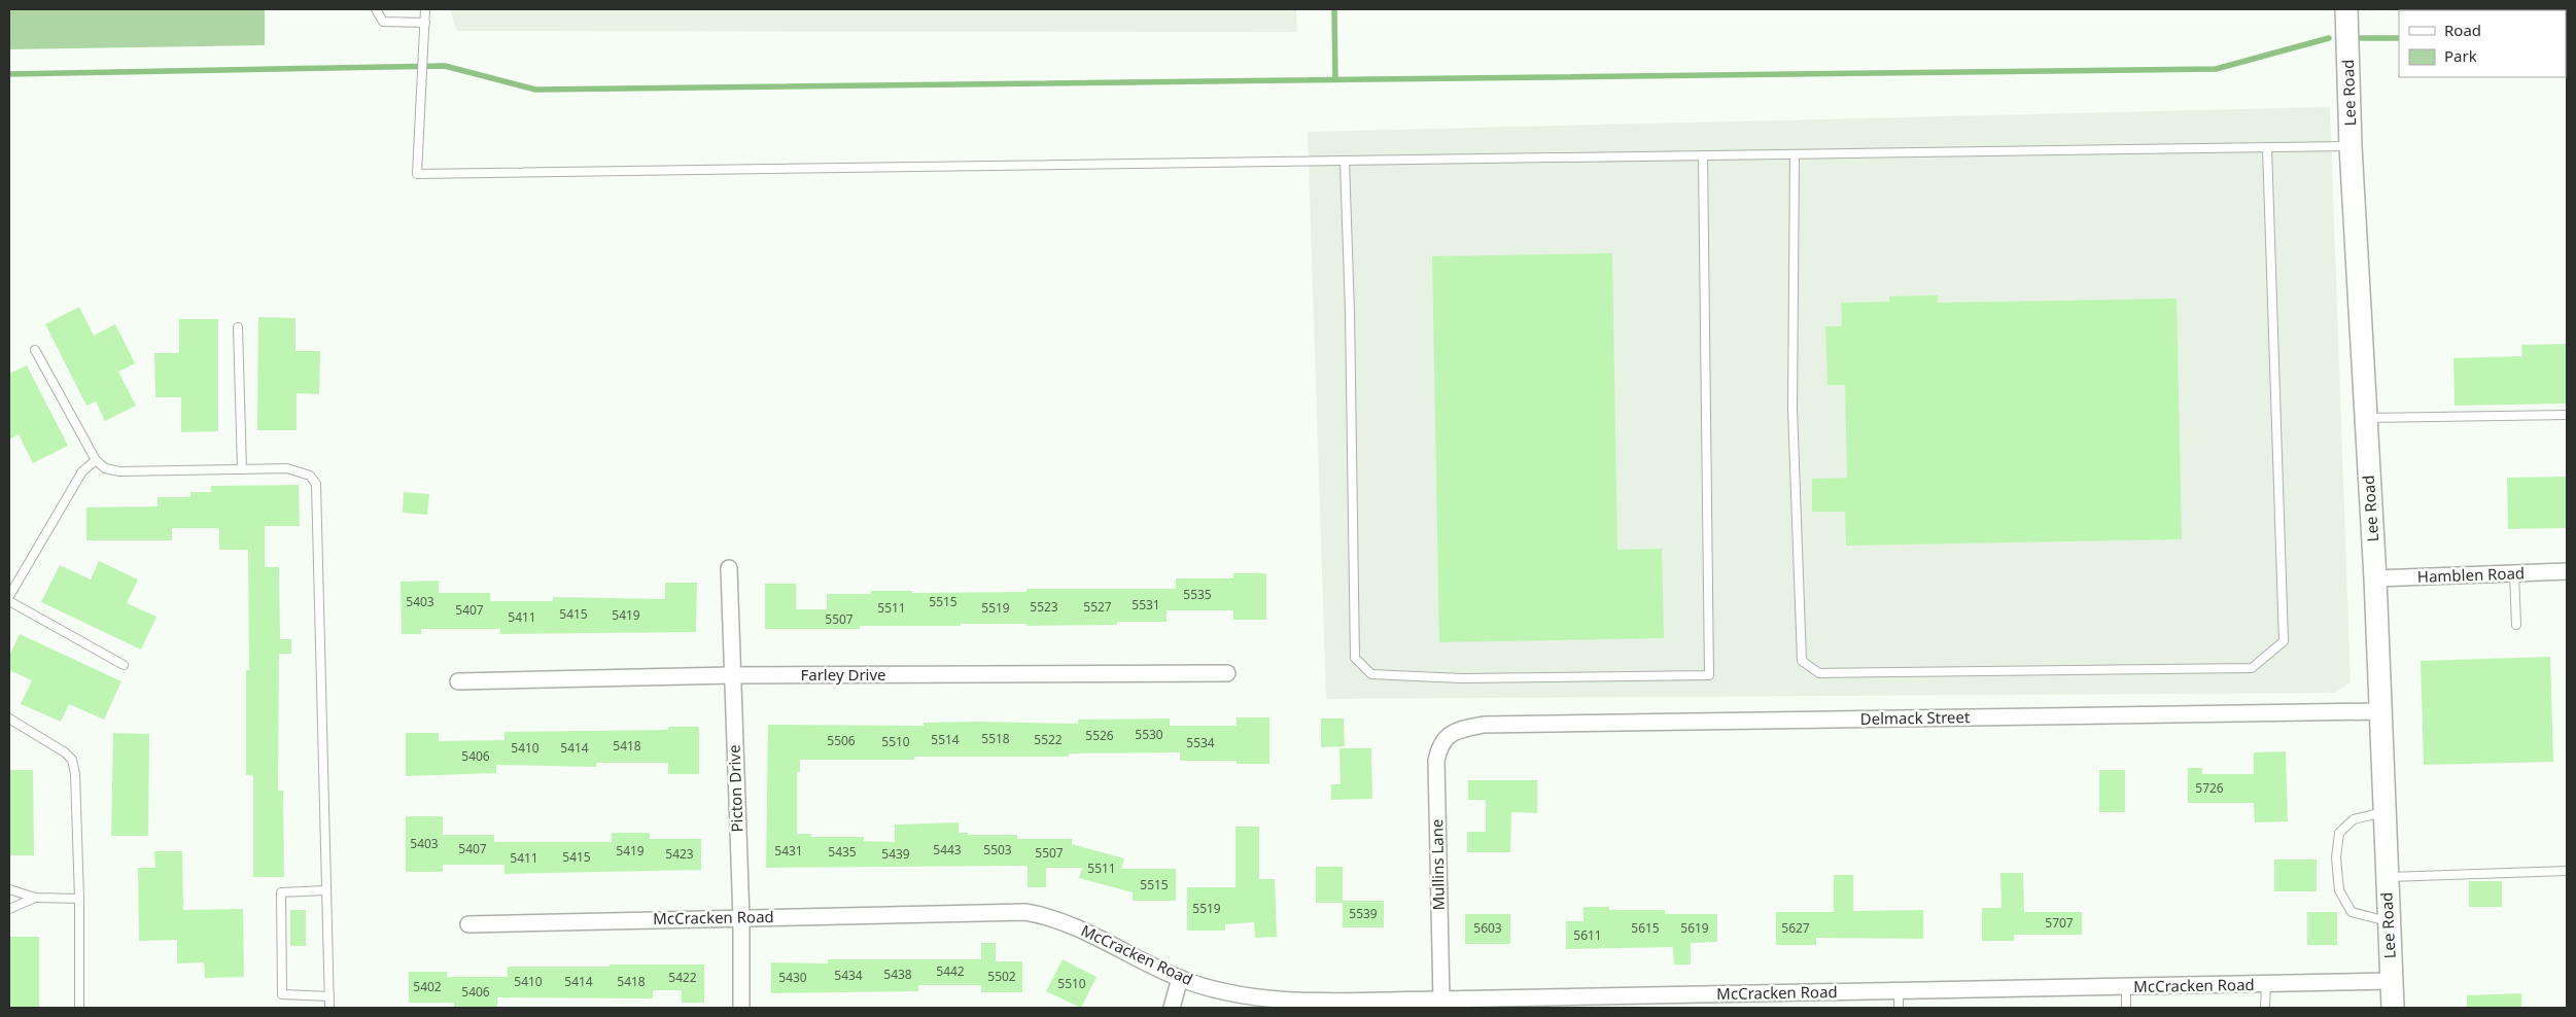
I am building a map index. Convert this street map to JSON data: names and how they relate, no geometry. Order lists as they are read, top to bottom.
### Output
{
  "streets": {
    "main road": ["Lee Road"],
    "street": [
      "Hamblen Road",
      "Farley Drive",
      "Delmack Street",
      "Picton Drive",
      "Mullins Lane",
      "McCracken Road"
    ]
  },
  "crossings": [
    ["Lee Road", "Hamblen Road"],
    ["Lee Road", "Delmack Street"],
    ["Lee Road", "McCracken Road"],
    ["Farley Drive", "Picton Drive"],
    ["Delmack Street", "Mullins Lane"],
    ["Picton Drive", "McCracken Road"],
    ["Mullins Lane", "McCracken Road"]
  ],
  "house_numbers": [
    "5535",
    "5403",
    "5515",
    "5531",
    "5523",
    "5527",
    "5511",
    "5519",
    "5407",
    "5415",
    "5419",
    "5411",
    "5507",
    "5530",
    "5526",
    "5518",
    "5514",
    "5522",
    "5506",
    "5510",
    "5534",
    "5418",
    "5410",
    "5414",
    "5406",
    "5726",
    "5403",
    "5407",
    "5443",
    "5503",
    "5419",
    "5431",
    "5435",
    "5507",
    "5423",
    "5439",
    "5415",
    "5411",
    "5511",
    "5515",
    "5519",
    "5539",
    "5707",
    "5603",
    "5615",
    "5619",
    "5627",
    "5611",
    "5442",
    "5438",
    "5434",
    "5502",
    "5422",
    "5430",
    "5410",
    "5414",
    "5418",
    "5510",
    "5402",
    "5406"
  ],
  "legend": ["Road", "Park"]
}
